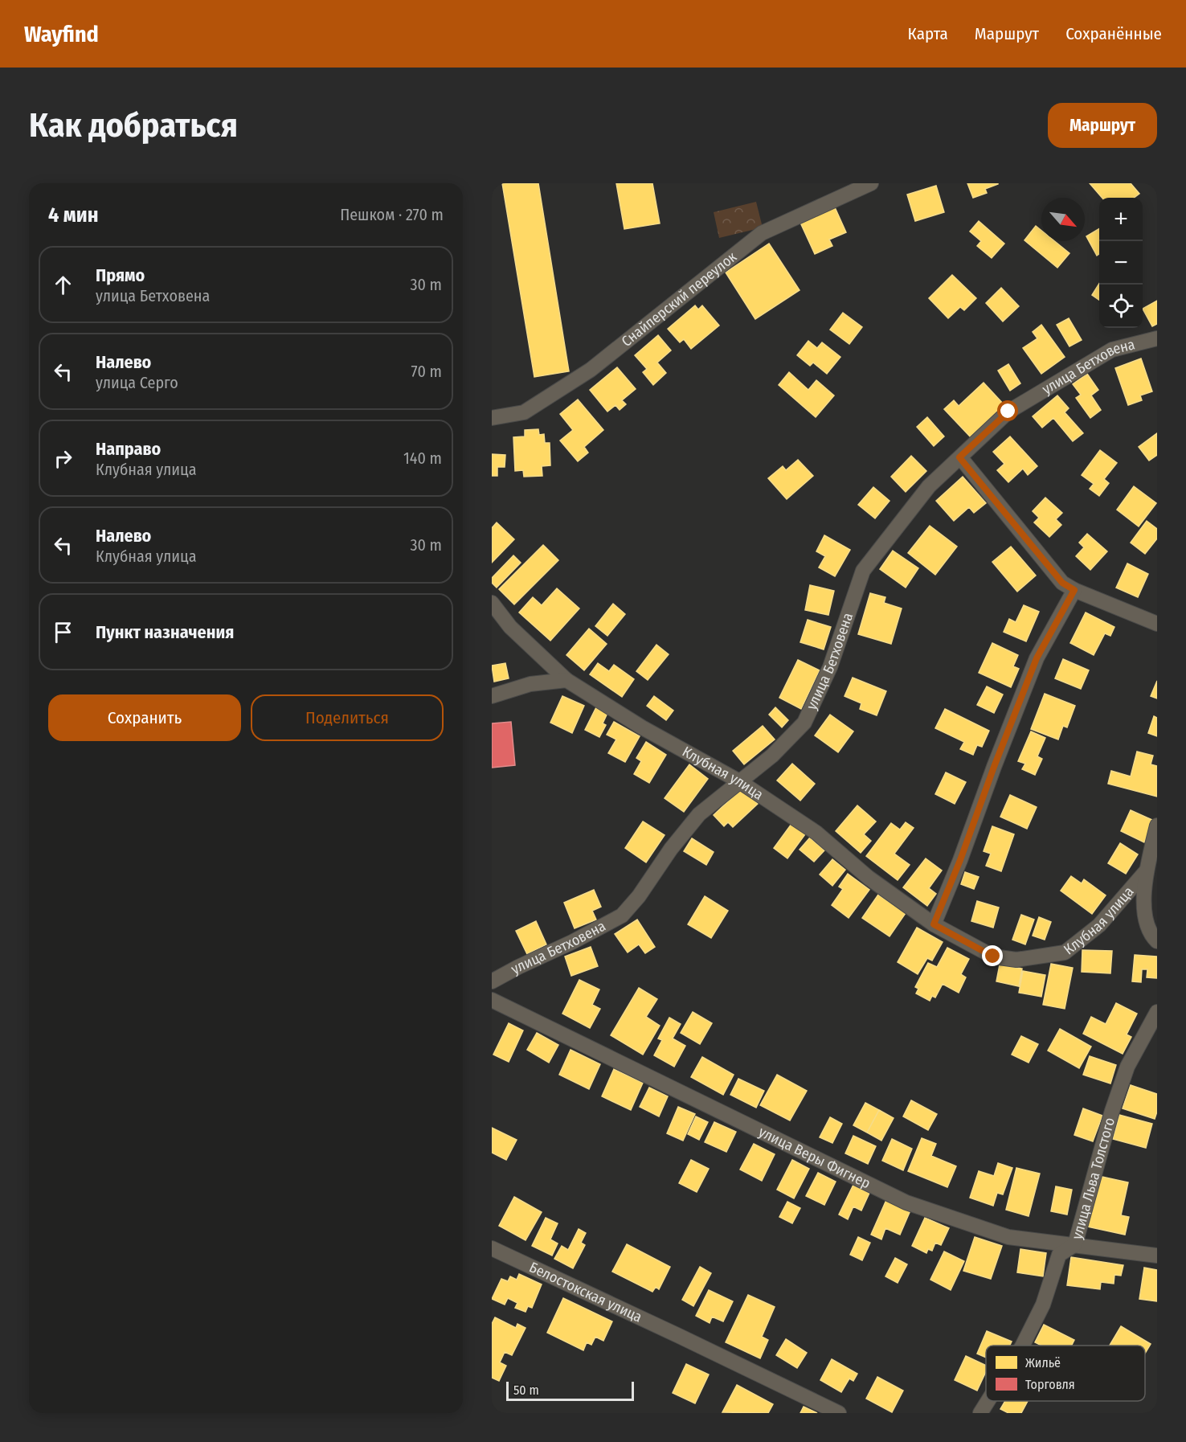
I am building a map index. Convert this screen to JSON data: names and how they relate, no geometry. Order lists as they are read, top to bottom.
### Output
{
  "streets": {
    "street": [
      "Снайперский переулок",
      "улица Бетховена",
      "Клубная улица",
      "улица Веры Фигнер",
      "улица Льва Толстого",
      "Белостокская улица"
    ]
  },
  "crossings": [
    ["улица Бетховена", "Клубная улица"],
    ["улица Веры Фигнер", "улица Льва Толстого"]
  ],
  "legend": ["Жильё", "Торговля"],
  "scale_bar": "50 m",
  "north": "bottom right",
  "page": {
    "header": "Wayfind",
    "nav": ["Карта", "Маршрут", "Сохранённые"],
    "buttons": [
      "Маршрут",
      ["Сохранить", "Поделиться"]
    ],
    "title": "Как добраться",
    "heading": ["4 мин", "Пешком · 270 m"],
    "map_buttons": ["+", "−"],
    "list": [
      ["Прямо", "улица Бетховена", "30 m"],
      ["Налево", "улица Серго", "70 m"],
      ["Направо", "Клубная улица", "140 m"],
      ["Налево", "Клубная улица", "30 m"],
      "Пункт назначения"
    ],
    "scale": "50 m"
  }
}
